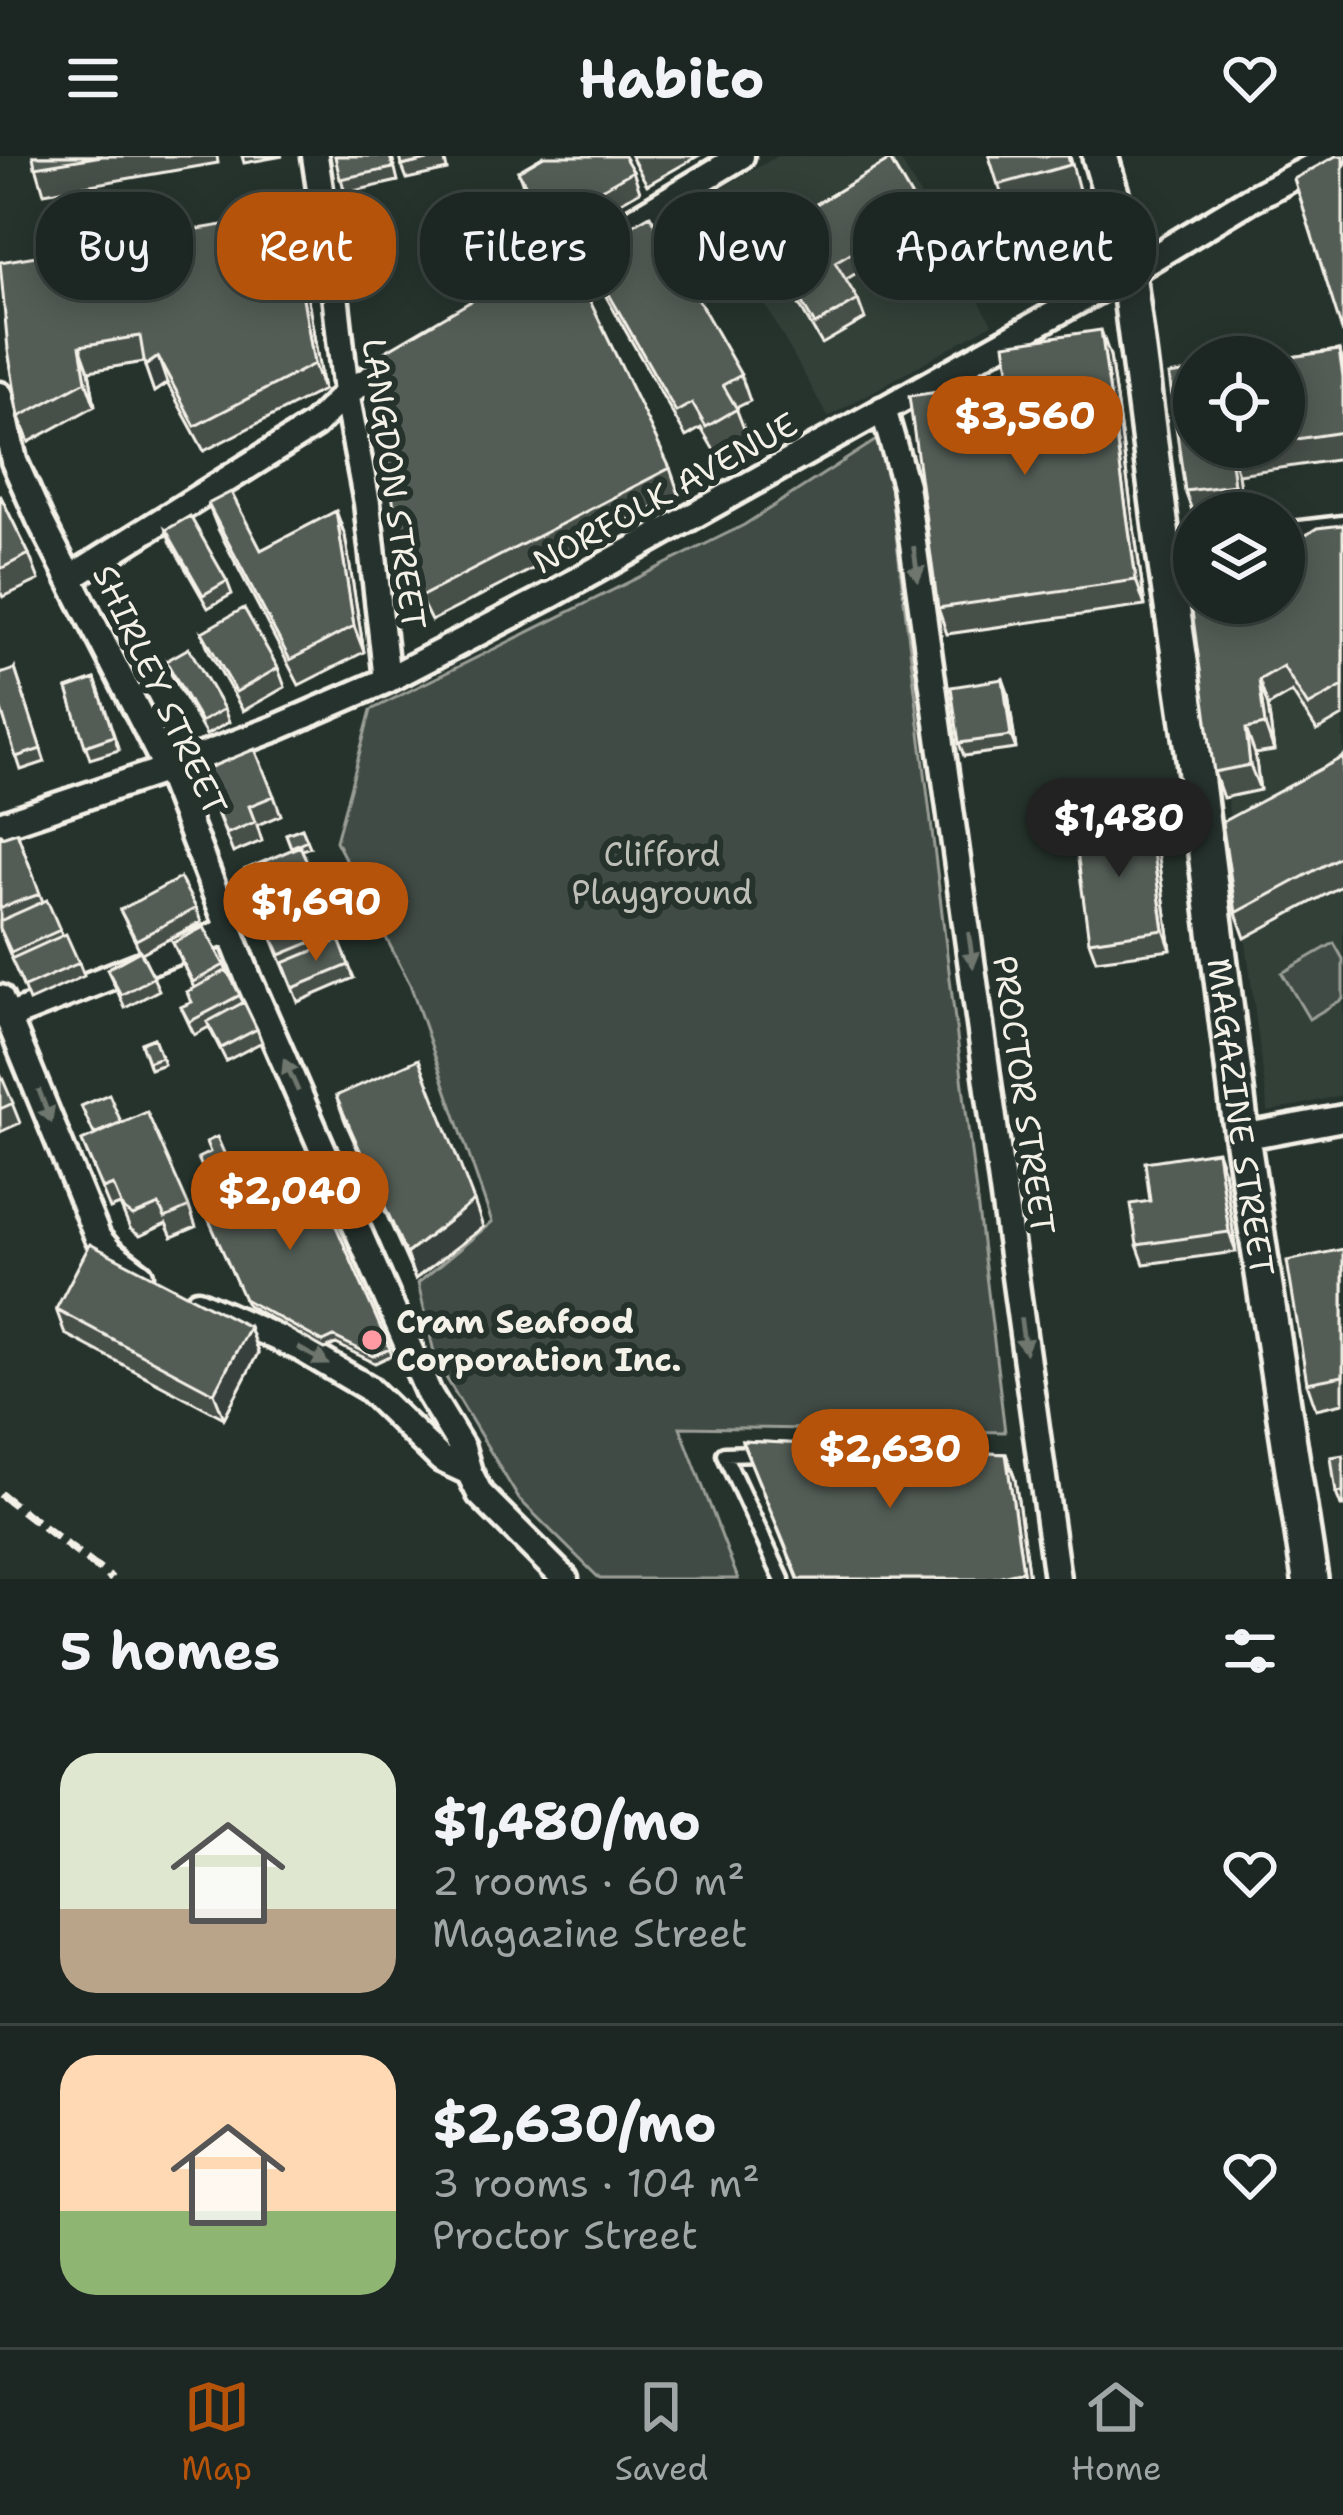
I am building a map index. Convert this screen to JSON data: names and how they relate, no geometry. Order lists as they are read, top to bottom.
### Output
{
  "streets": {
    "main road": ["MAGAZINE STREET"],
    "street": [
      "LANGDON STREET",
      "NORFOLK AVENUE",
      "SHIRLEY STREET",
      "PROCTOR STREET"
    ]
  },
  "crossings": [
    ["LANGDON STREET", "NORFOLK AVENUE"],
    ["NORFOLK AVENUE", "SHIRLEY STREET"],
    ["NORFOLK AVENUE", "PROCTOR STREET"]
  ],
  "one_way": ["SHIRLEY STREET", "PROCTOR STREET"],
  "parks": ["Clifford Playground"],
  "places": ["Cram Seafood Corporation Inc."],
  "page": {
    "header": "Habito",
    "chip": [
      "Buy",
      "Rent",
      "Filters",
      "New",
      "Apartment"
    ],
    "price": [
      "$3,560",
      "$1,480",
      "$1,690",
      "$2,040",
      "$2,630"
    ],
    "heading": "5 homes",
    "list": [
      {
        "name": "$1,480/mo",
        "note": "2 rooms · 60 m² · Magazine Street"
      },
      {
        "name": "$2,630/mo",
        "note": "3 rooms · 104 m² · Proctor Street"
      }
    ],
    "tabs": ["Map", "Saved", "Home"]
  }
}
